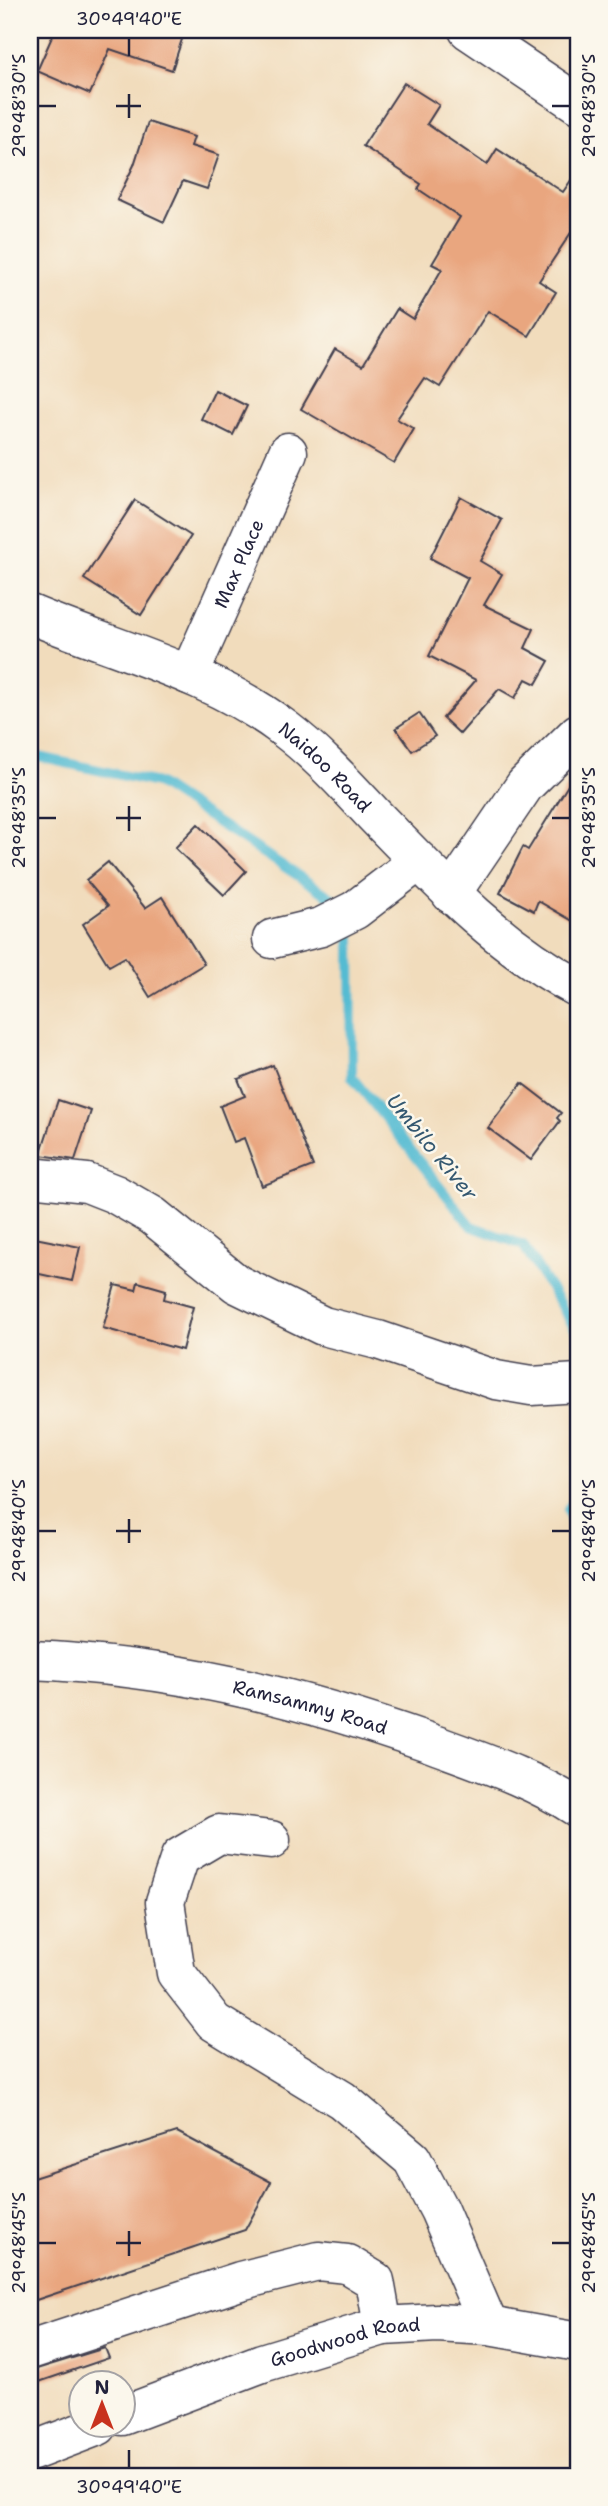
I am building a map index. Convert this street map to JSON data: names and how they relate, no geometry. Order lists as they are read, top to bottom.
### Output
{
  "streets": {
    "street": [
      "Max Place",
      "Naidoo Road",
      "Ramsammy Road",
      "Goodwood Road"
    ]
  },
  "crossings": [
    ["Max Place", "Naidoo Road"]
  ],
  "water": ["Umbilo River"],
  "north": "top",
  "coordinates": [
    "30°49'40\"E",
    "29°48'30\"S",
    "29°48'35\"S",
    "29°48'40\"S",
    "29°48'45\"S"
  ]
}
